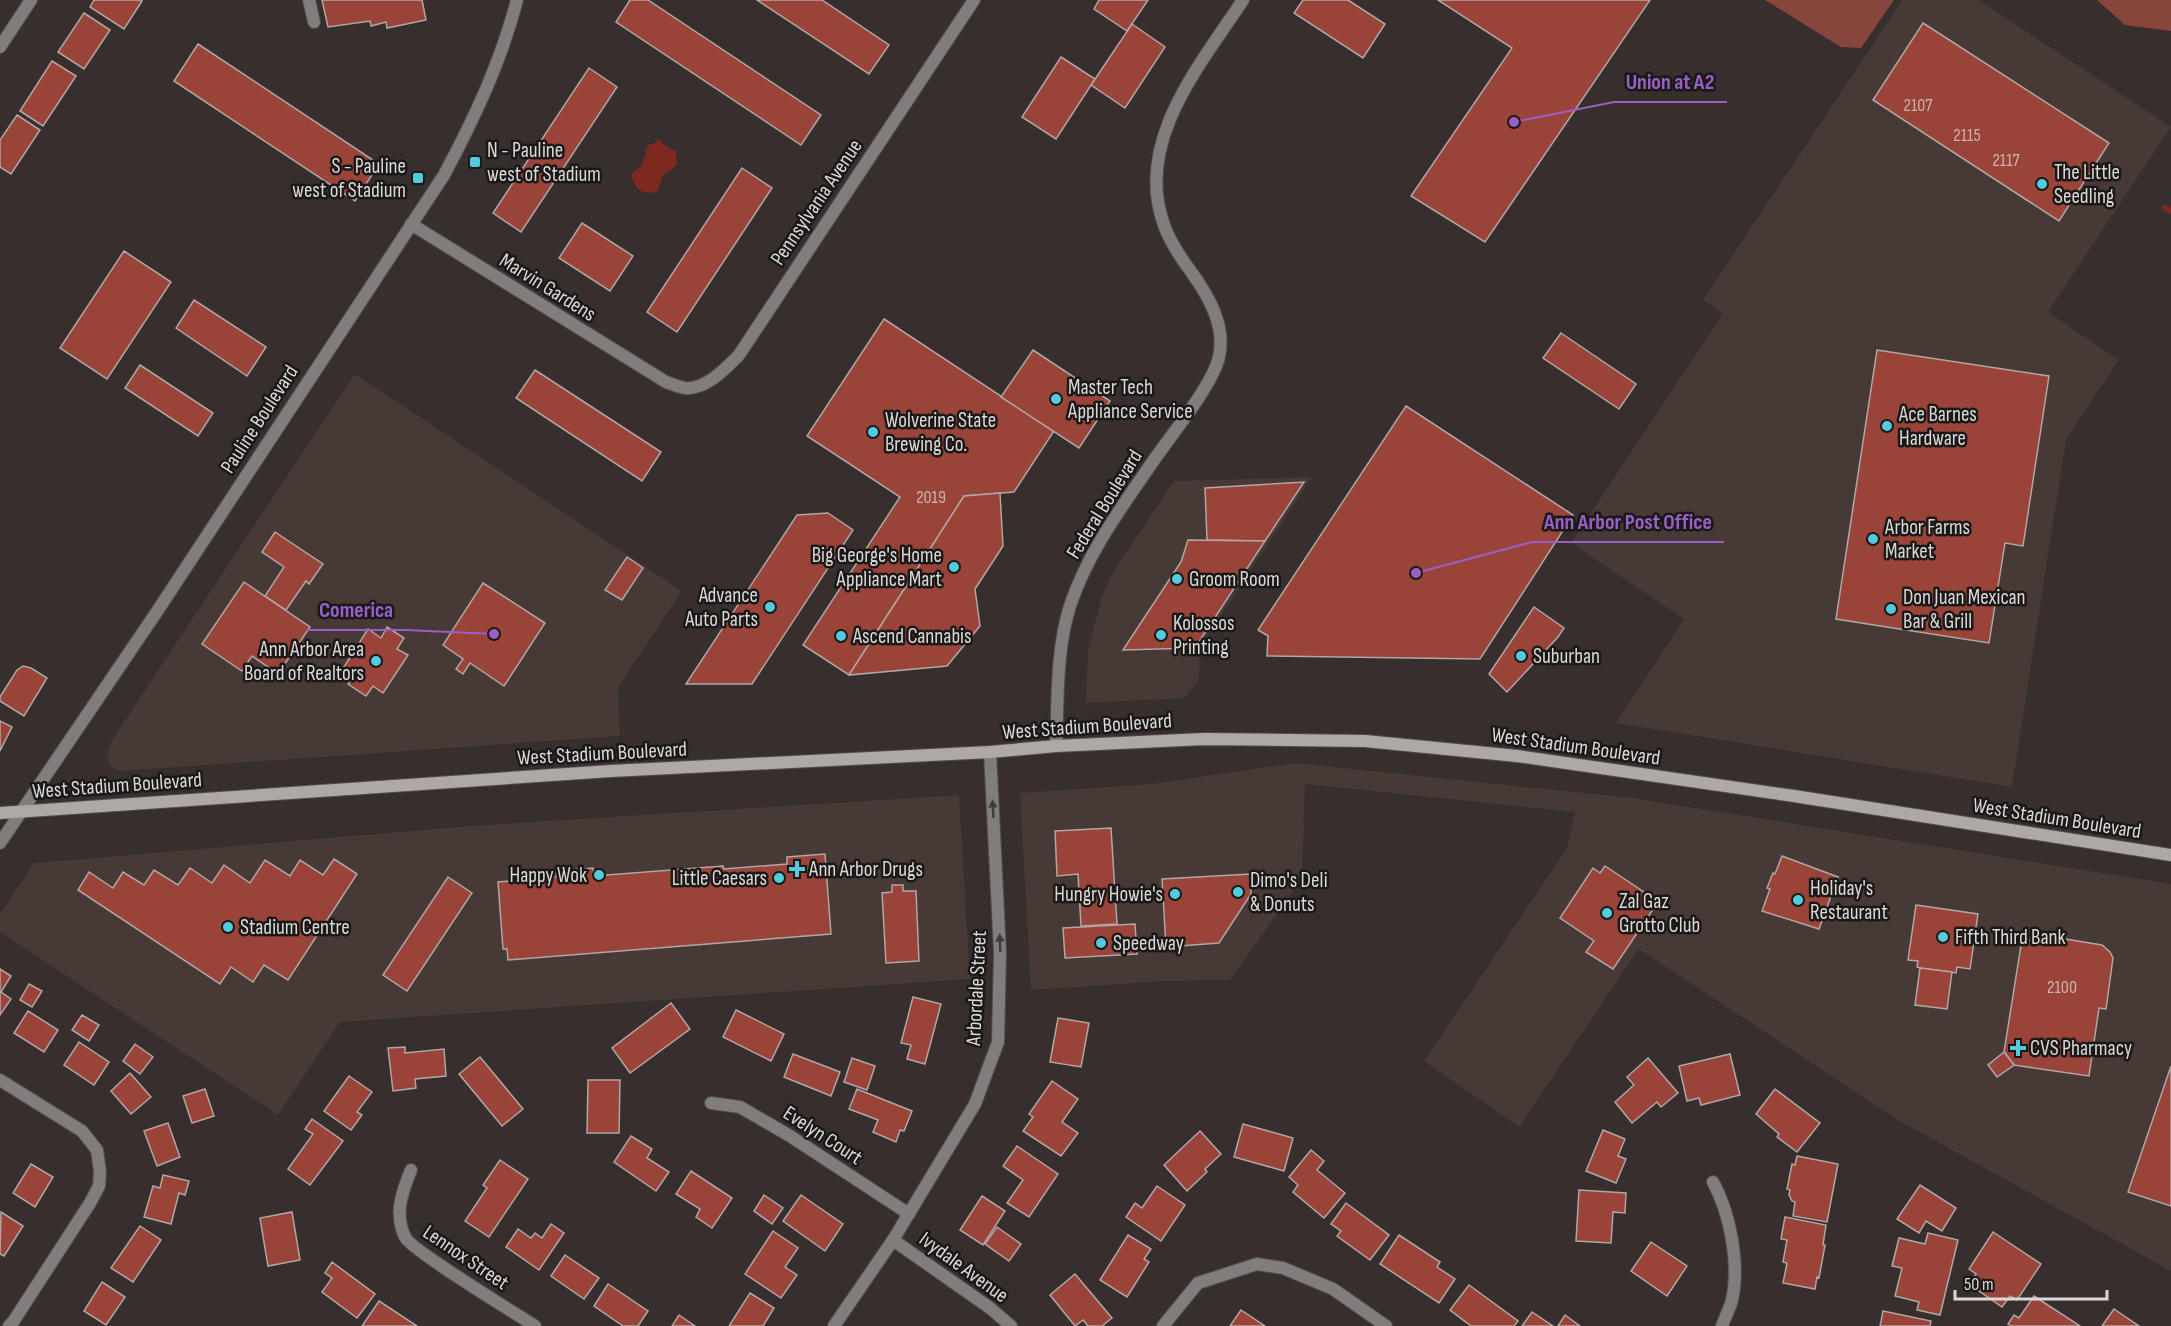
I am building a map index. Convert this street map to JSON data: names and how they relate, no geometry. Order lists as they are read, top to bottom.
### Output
{
  "streets": {
    "main road": ["West Stadium Boulevard"],
    "street": [
      "Pennsylvania Avenue",
      "Marvin Gardens",
      "Pauline Boulevard",
      "Federal Boulevard",
      "Arbordale Street",
      "Evelyn Court",
      "Lennox Street",
      "Ivydale Avenue"
    ]
  },
  "crossings": [
    ["Pennsylvania Avenue", "Marvin Gardens"],
    ["Marvin Gardens", "Pauline Boulevard"],
    ["Pauline Boulevard", "West Stadium Boulevard"],
    ["Federal Boulevard", "West Stadium Boulevard"],
    ["West Stadium Boulevard", "Arbordale Street"],
    ["Arbordale Street", "Evelyn Court"],
    ["Arbordale Street", "Ivydale Avenue"]
  ],
  "one_way": ["Arbordale Street"],
  "places": {
    "other": [
      "Union at A2",
      "The Little Seedling",
      "Master Tech Appliance Service",
      "Ace Barnes Hardware",
      "Wolverine State Brewing Co.",
      "Arbor Farms Market",
      "Big George's Home Appliance Mart",
      "Ann Arbor Post Office",
      "Groom Room",
      "Advance Auto Parts",
      "Don Juan Mexican Bar & Grill",
      "Comerica",
      "Kolossos Printing",
      "Ascend Cannabis",
      "Suburban",
      "Ann Arbor Area Board of Realtors",
      "Happy Wok",
      "Little Caesars",
      "Dimo's Deli & Donuts",
      "Hungry Howie's",
      "Holiday's Restaurant",
      "Zal Gaz Grotto Club",
      "Stadium Centre",
      "Fifth Third Bank",
      "Speedway"
    ],
    "transit": ["N - Pauline west of Stadium", "S - Pauline west of Stadium"],
    "health": ["Ann Arbor Drugs", "CVS Pharmacy"]
  },
  "house_numbers": [
    "2107",
    "2115",
    "2117",
    "2019",
    "2100"
  ],
  "scale_bar": "50 m"
}
